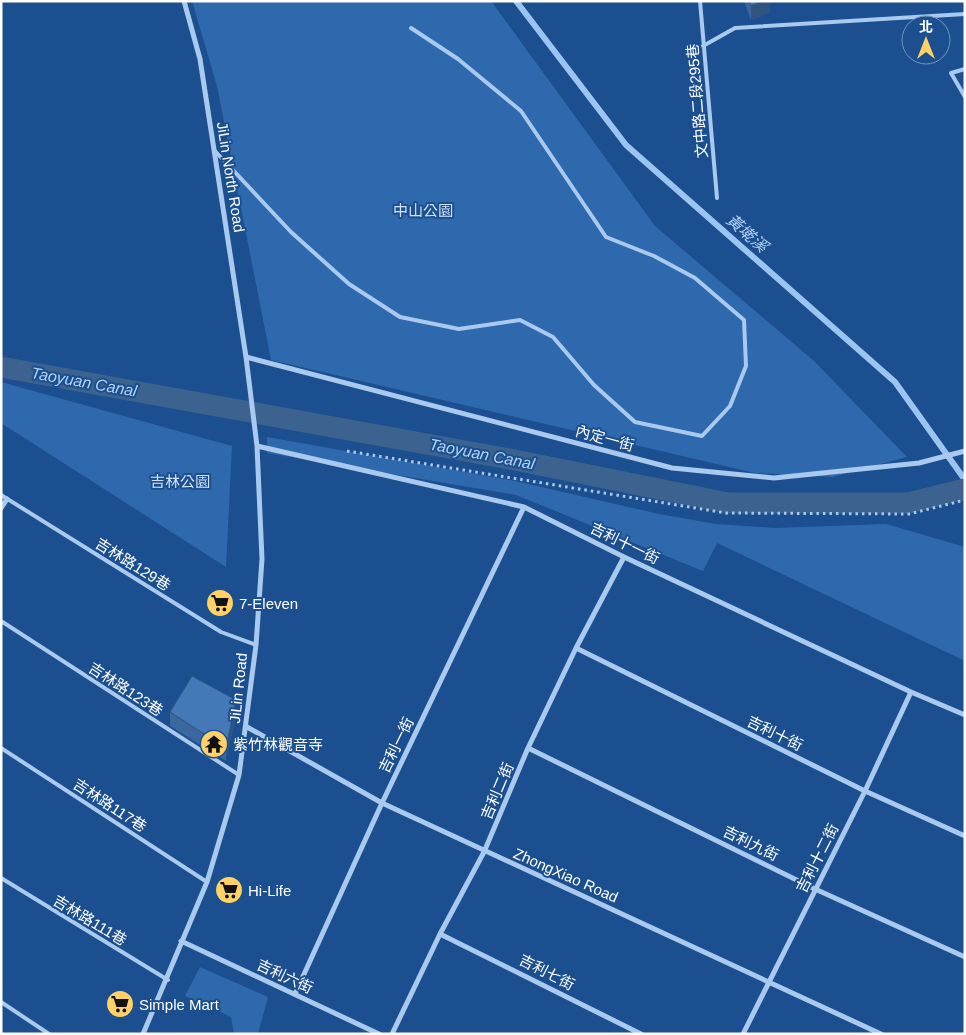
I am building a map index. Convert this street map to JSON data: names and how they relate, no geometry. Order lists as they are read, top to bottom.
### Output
{
  "streets": {
    "street": [
      "JiLin North Road",
      "內定一街",
      "吉利十一街",
      "JiLin Road",
      "吉利十街",
      "吉利一街",
      "吉利二街",
      "吉利九街",
      "吉利十二街",
      "ZhongXiao Road",
      "吉利七街",
      "吉利六街"
    ],
    "lane": [
      "文中路二段295巷",
      "吉林路129巷",
      "吉林路123巷",
      "吉林路117巷",
      "吉林路111巷"
    ]
  },
  "crossings": [
    ["JiLin North Road", "內定一街"],
    ["JiLin North Road", "JiLin Road"],
    ["內定一街", "JiLin Road"],
    ["吉利十一街", "JiLin Road"],
    ["吉利十一街", "吉利一街"],
    ["吉利十一街", "吉利二街"],
    ["吉利十一街", "吉利十二街"],
    ["吉林路129巷", "JiLin Road"],
    ["JiLin Road", "吉林路123巷"],
    ["JiLin Road", "吉林路117巷"],
    ["JiLin Road", "ZhongXiao Road"],
    ["JiLin Road", "吉林路111巷"],
    ["JiLin Road", "吉利六街"],
    ["吉利十街", "吉利二街"],
    ["吉利十街", "吉利十二街"],
    ["吉利一街", "ZhongXiao Road"],
    ["吉利一街", "吉利六街"],
    ["吉利二街", "吉利九街"],
    ["吉利二街", "ZhongXiao Road"],
    ["吉利二街", "吉利七街"],
    ["吉利九街", "吉利十二街"],
    ["吉利十二街", "ZhongXiao Road"]
  ],
  "water": ["黃墘溪", "Taoyuan Canal"],
  "parks": ["中山公園", "吉林公園"],
  "places": {
    "supermarket": ["7-Eleven", "Hi-Life", "Simple Mart"],
    "temple": ["紫竹林觀音寺"]
  },
  "north": "top"
}
